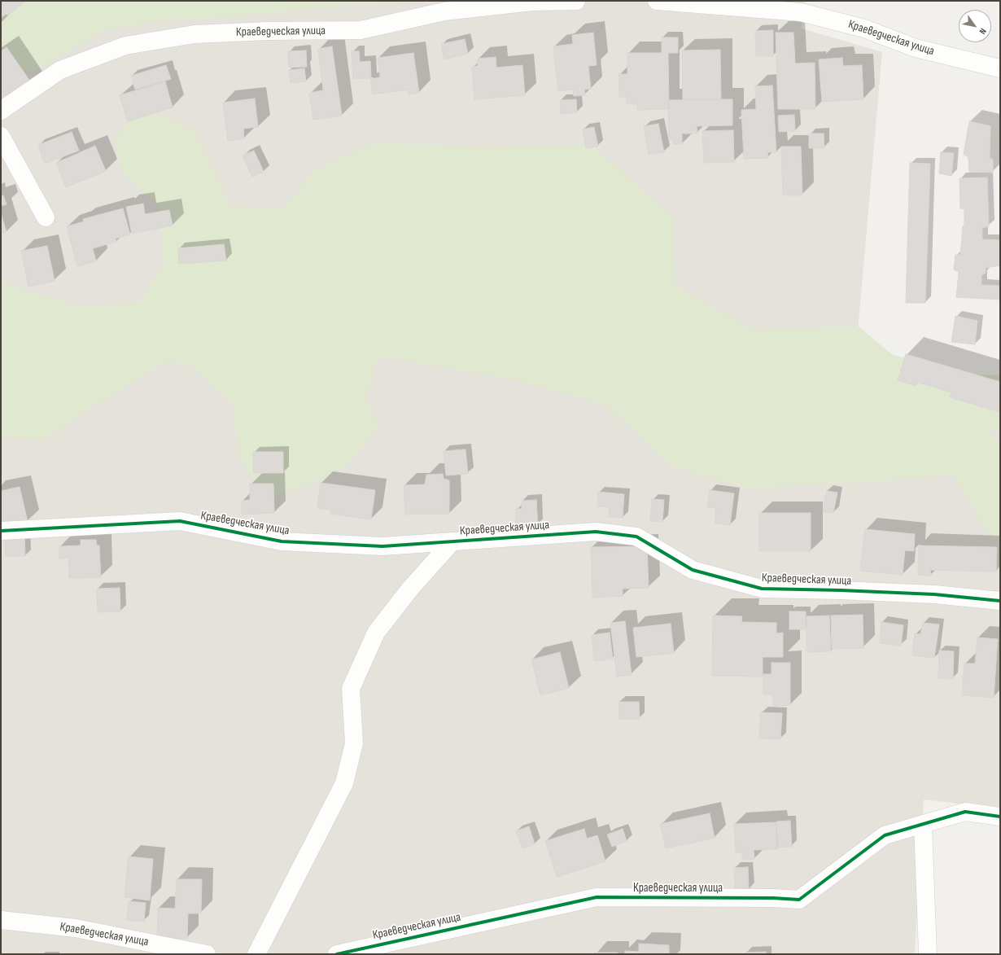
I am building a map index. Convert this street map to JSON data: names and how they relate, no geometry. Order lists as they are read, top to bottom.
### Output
{
  "streets": {
    "street": ["Краеведческая улица"]
  },
  "north": "bottom right"
}
